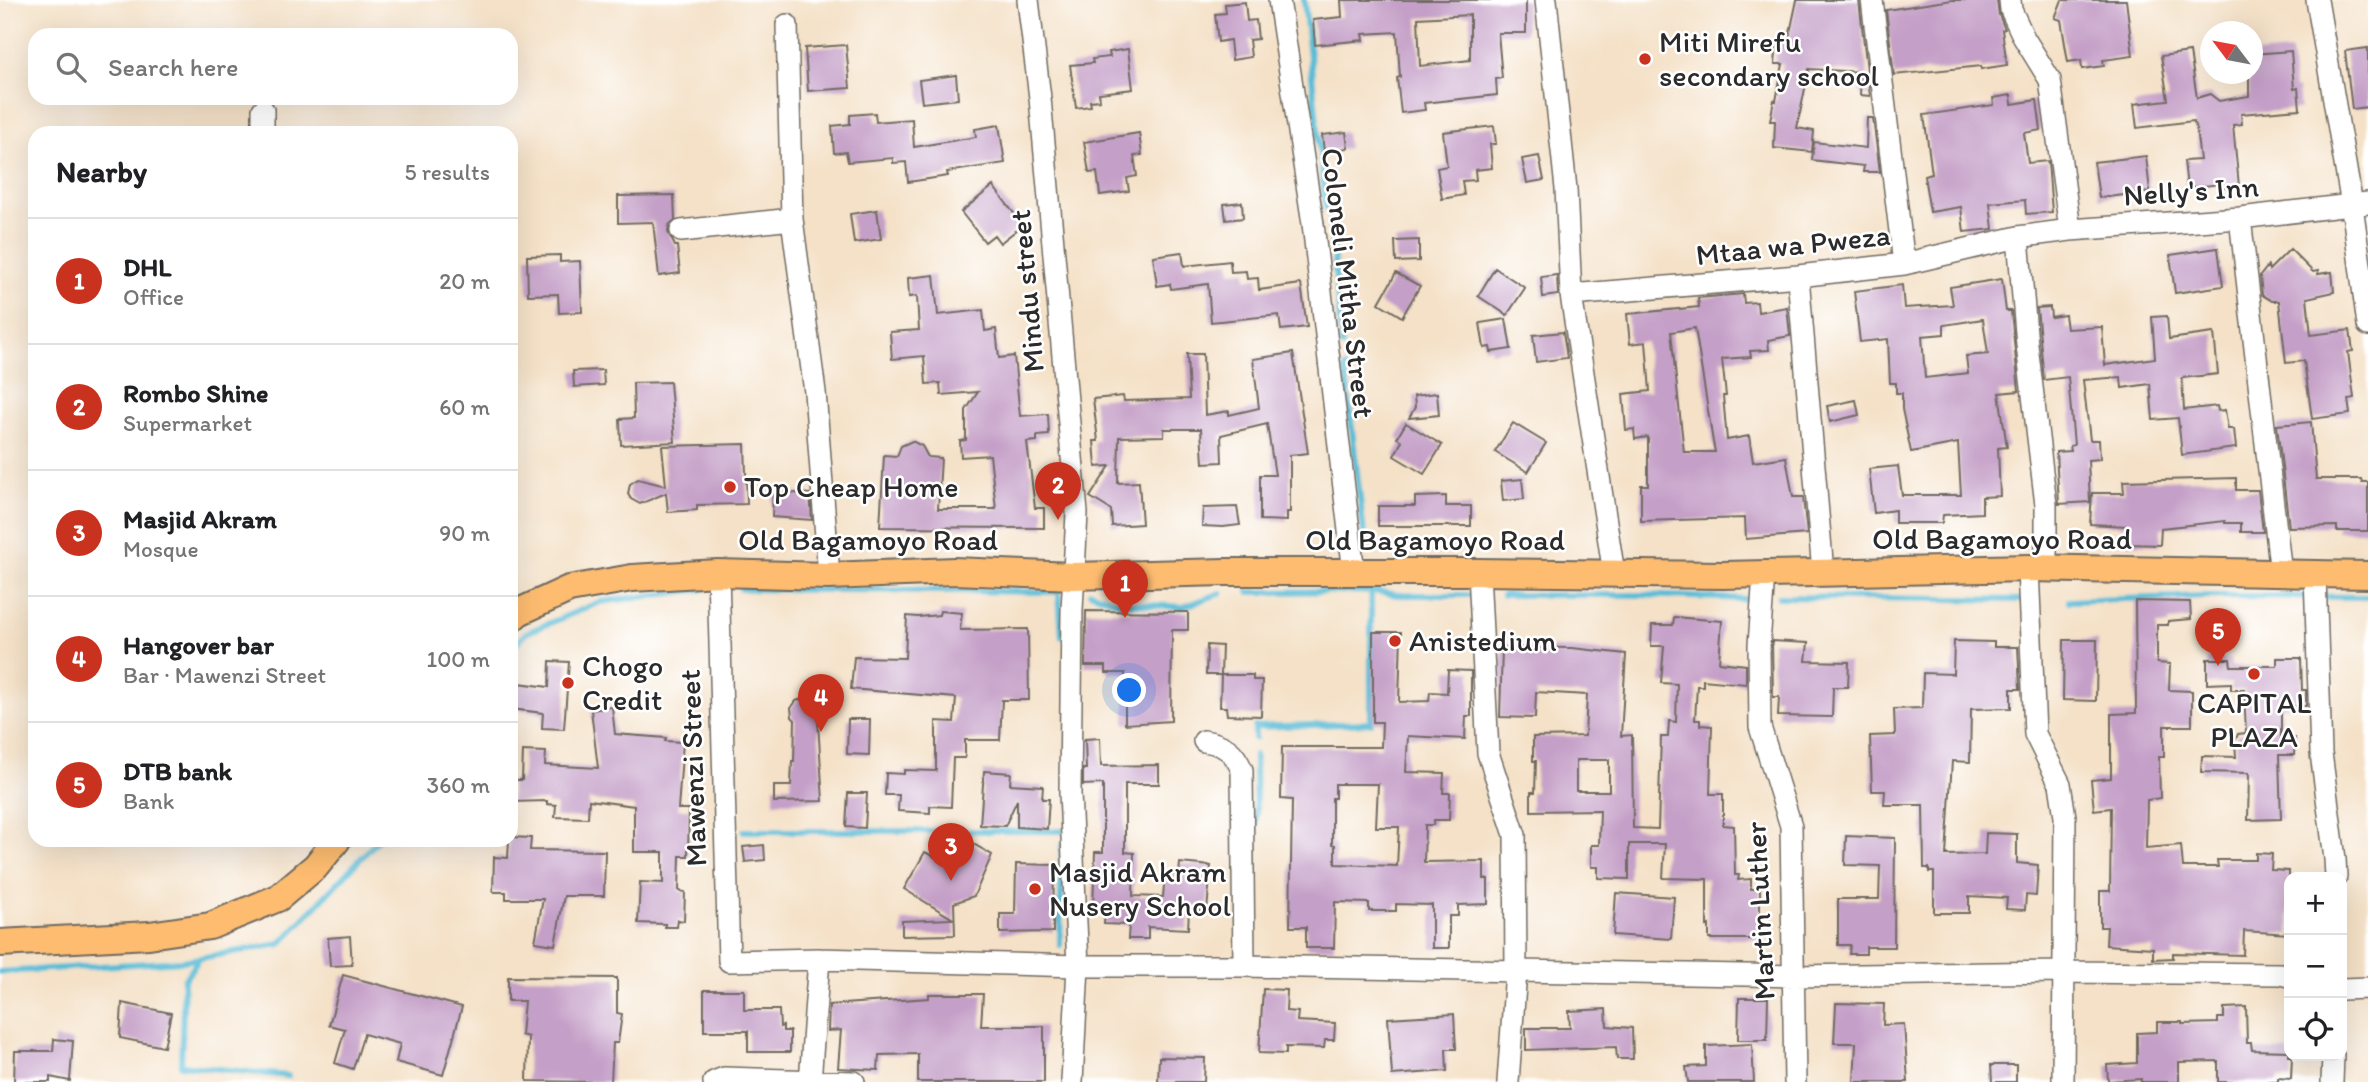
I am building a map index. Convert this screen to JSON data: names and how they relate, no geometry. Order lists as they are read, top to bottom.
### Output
{
  "streets": {
    "main road": ["Old Bagamoyo Road"],
    "street": [
      "Nelly's Inn",
      "Mtaa wa Pweza",
      "Coloneli Mitha Street",
      "Mindu street",
      "Mawenzi Street",
      "Martin Luther"
    ]
  },
  "crossings": [
    ["Nelly's Inn", "Mtaa wa Pweza"],
    ["Coloneli Mitha Street", "Old Bagamoyo Road"],
    ["Mindu street", "Old Bagamoyo Road"],
    ["Old Bagamoyo Road", "Mawenzi Street"],
    ["Old Bagamoyo Road", "Martin Luther"]
  ],
  "places": [
    "Miti Mirefu secondary school",
    "Top Cheap Home",
    "Anistedium",
    "CAPITAL PLAZA",
    "Chogo Credit",
    "Masjid Akram Nusery School"
  ],
  "north": "top left",
  "page": {
    "search": "Search here",
    "heading": ["Nearby", "5 results"],
    "list": [
      {
        "mark": "1",
        "name": "DHL",
        "note": "Office",
        "value": "20 m"
      },
      {
        "mark": "2",
        "name": "Rombo Shine",
        "note": "Supermarket",
        "value": "60 m"
      },
      {
        "mark": "3",
        "name": "Masjid Akram",
        "note": "Mosque",
        "value": "90 m"
      },
      {
        "mark": "4",
        "name": "Hangover bar",
        "note": "Bar · Mawenzi Street",
        "value": "100 m"
      },
      {
        "mark": "5",
        "name": "DTB bank",
        "note": "Bank",
        "value": "360 m"
      }
    ],
    "pins": [
      "2",
      "1",
      "5",
      "4",
      "3"
    ],
    "map_buttons": ["+", "−"]
  }
}
